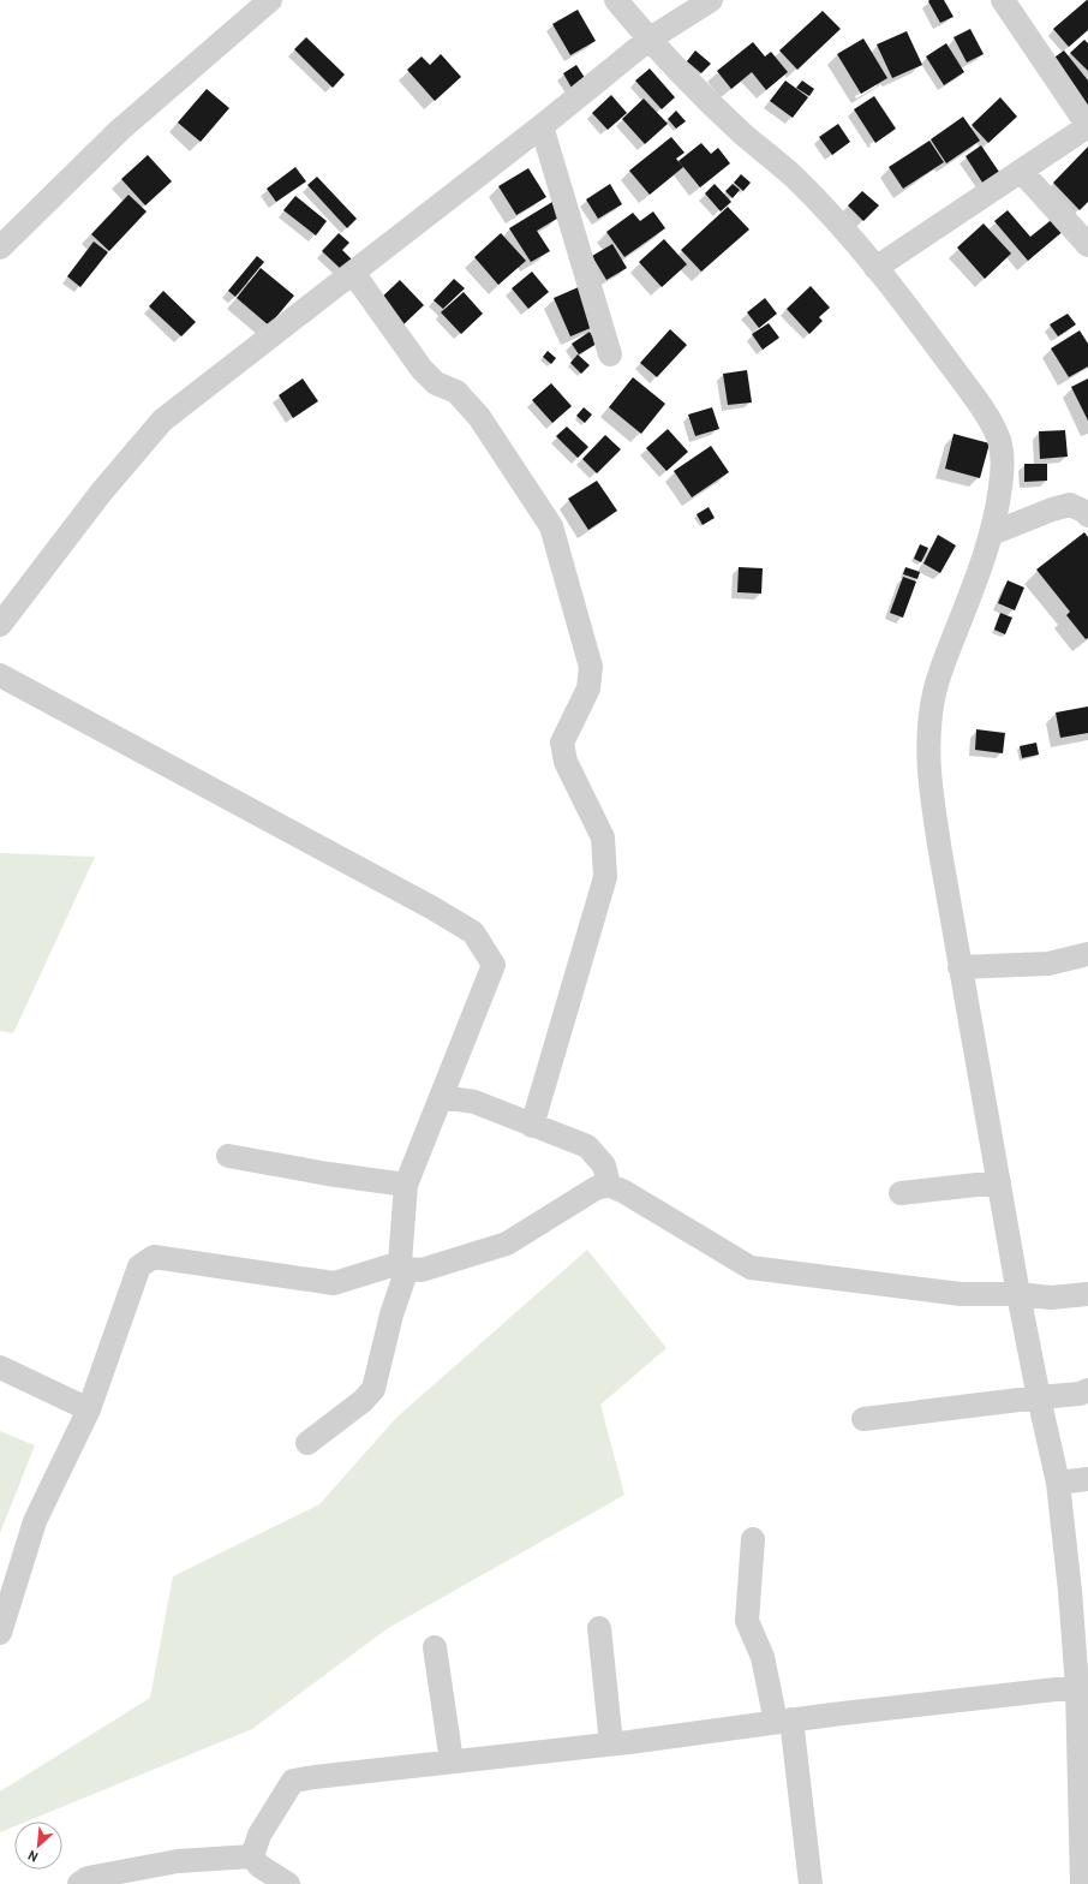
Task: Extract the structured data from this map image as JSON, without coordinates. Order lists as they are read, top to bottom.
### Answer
{
  "north": "bottom left"
}
